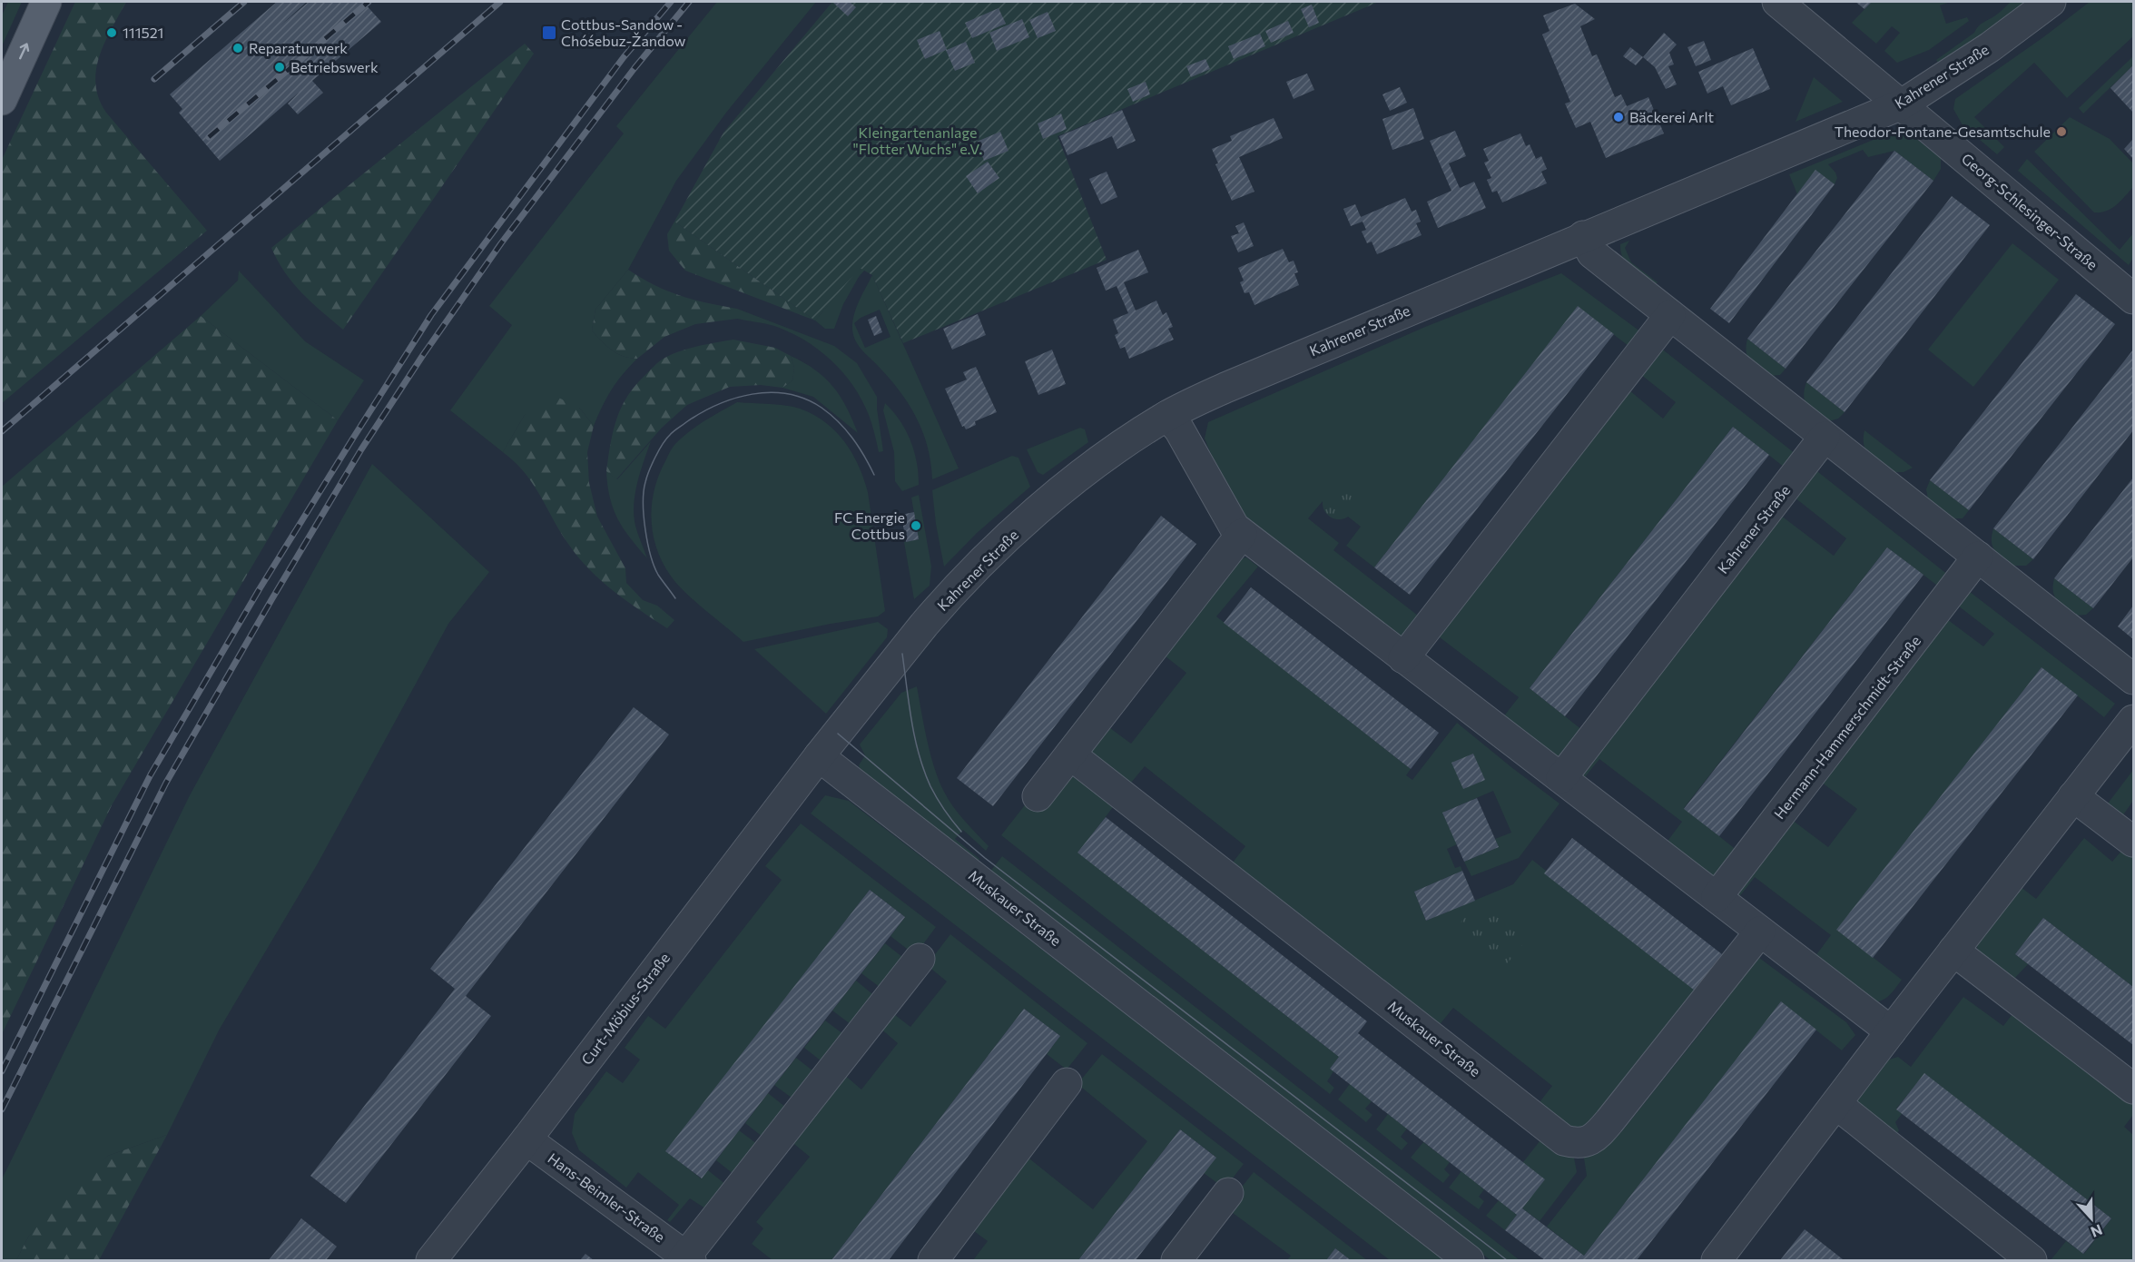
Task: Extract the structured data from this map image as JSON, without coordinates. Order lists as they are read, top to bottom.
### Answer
{
  "streets": {
    "street": [
      "Kahrener Straße",
      "Georg-Schlesinger-Straße",
      "Hermann-Hammerschmidt-Straße",
      "Muskauer Straße",
      "Curt-Möbius-Straße",
      "Hans-Beimler-Straße"
    ]
  },
  "crossings": [
    ["Kahrener Straße", "Georg-Schlesinger-Straße"],
    ["Kahrener Straße", "Muskauer Straße"],
    ["Kahrener Straße", "Curt-Möbius-Straße"],
    ["Muskauer Straße", "Curt-Möbius-Straße"],
    ["Curt-Möbius-Straße", "Hans-Beimler-Straße"]
  ],
  "parks": ["Kleingartenanlage \"Flotter Wuchs\" e.V."],
  "places": {
    "other": [
      "111521",
      "Reparaturwerk",
      "Betriebswerk",
      "Bäckerei Arlt",
      "Theodor-Fontane-Gesamtschule",
      "FC Energie Cottbus"
    ],
    "transit": ["Cottbus-Sandow - Chóśebuz-Žandow"]
  },
  "north": "bottom"
}
